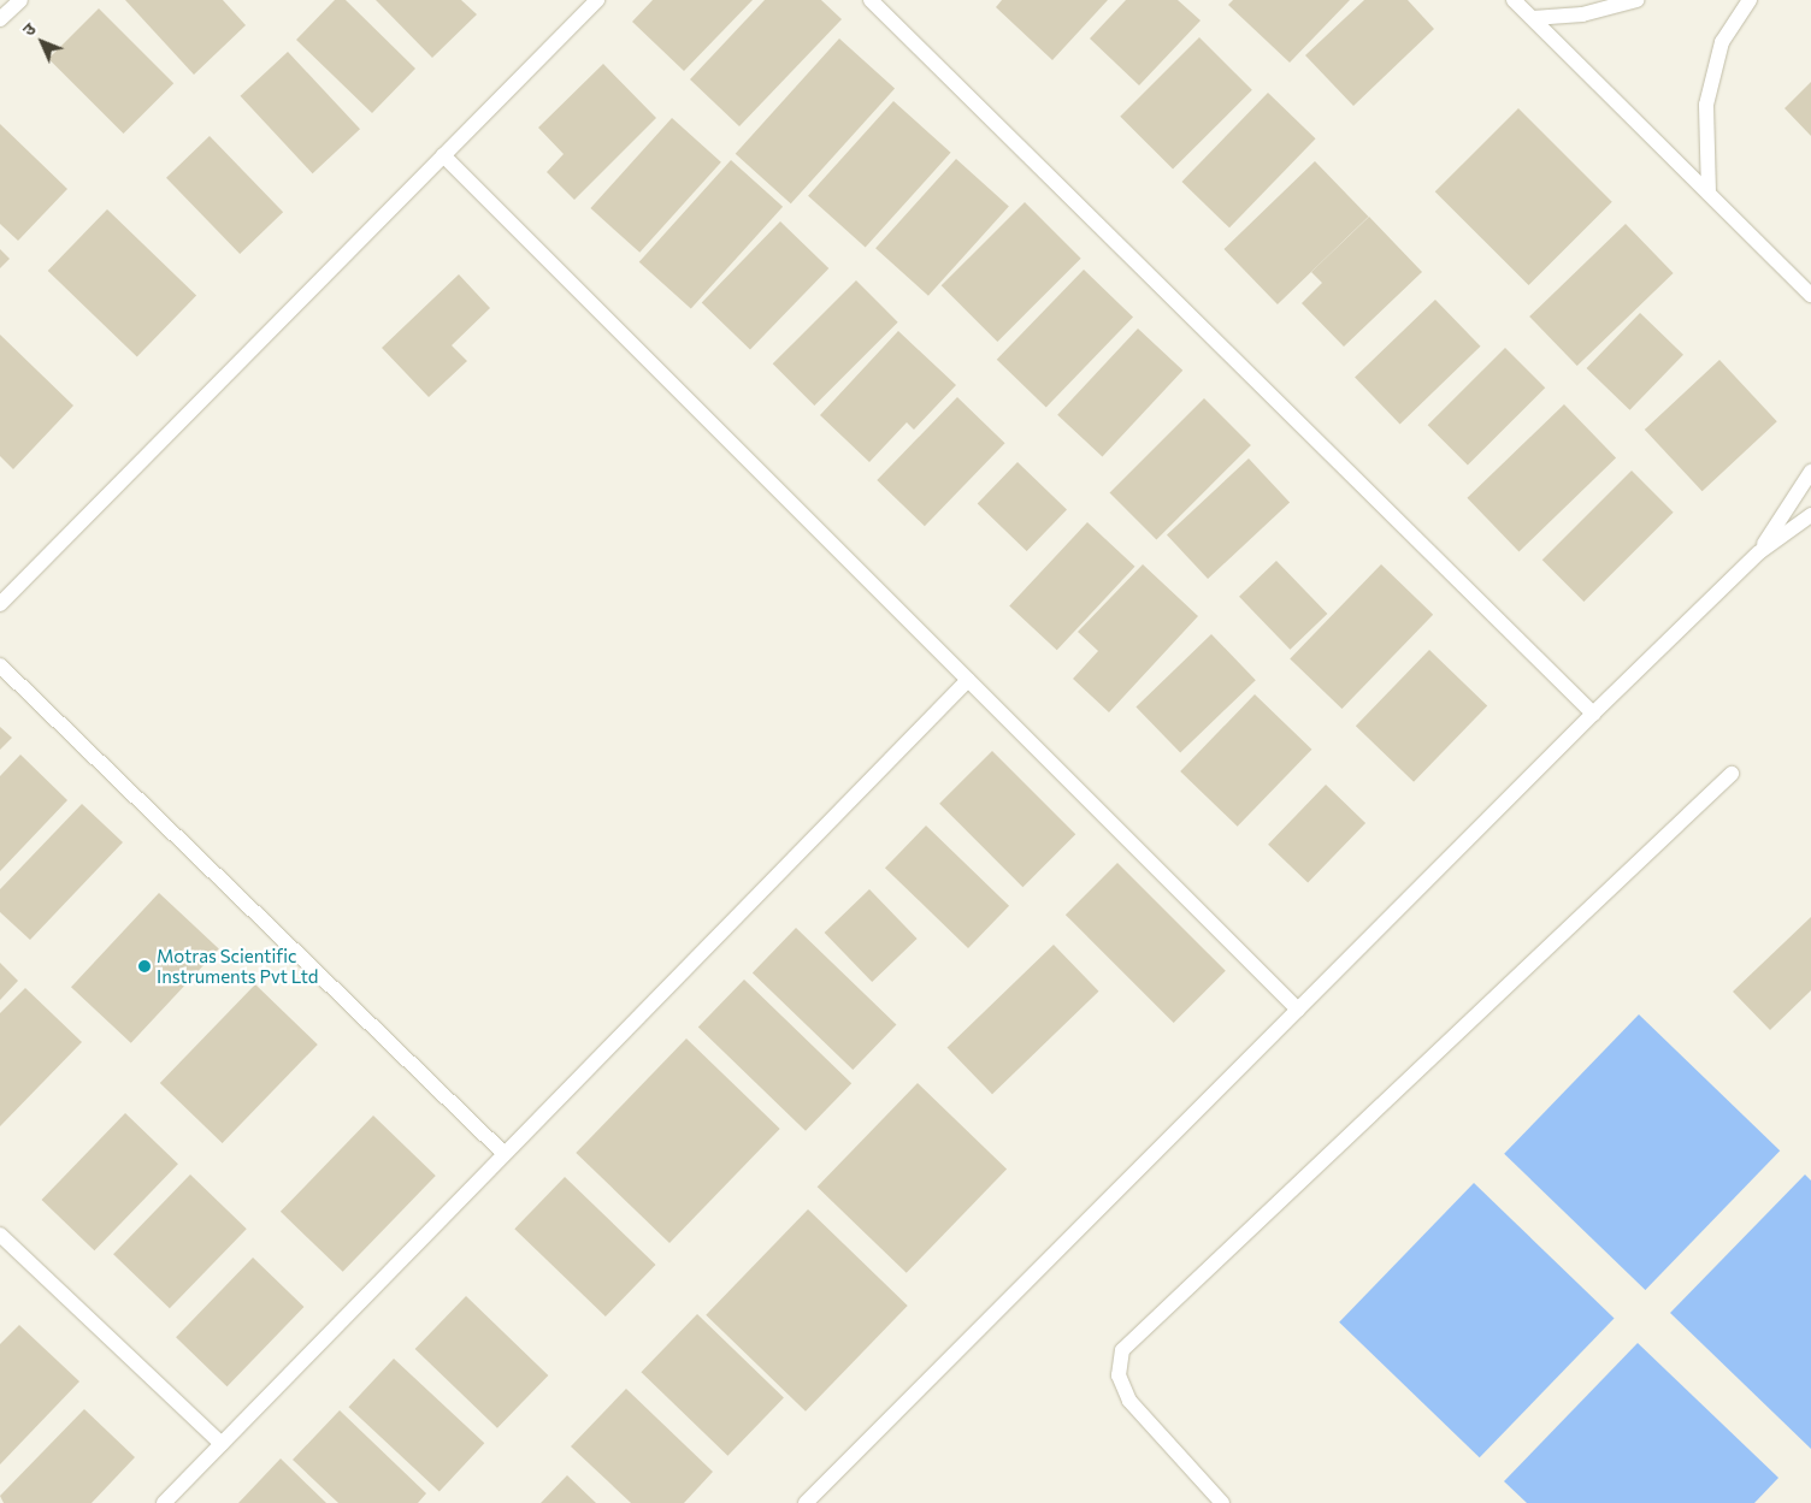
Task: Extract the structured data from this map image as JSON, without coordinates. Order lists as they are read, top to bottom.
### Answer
{
  "places": ["Motras Scientific Instruments Pvt Ltd"],
  "north": "top left"
}
